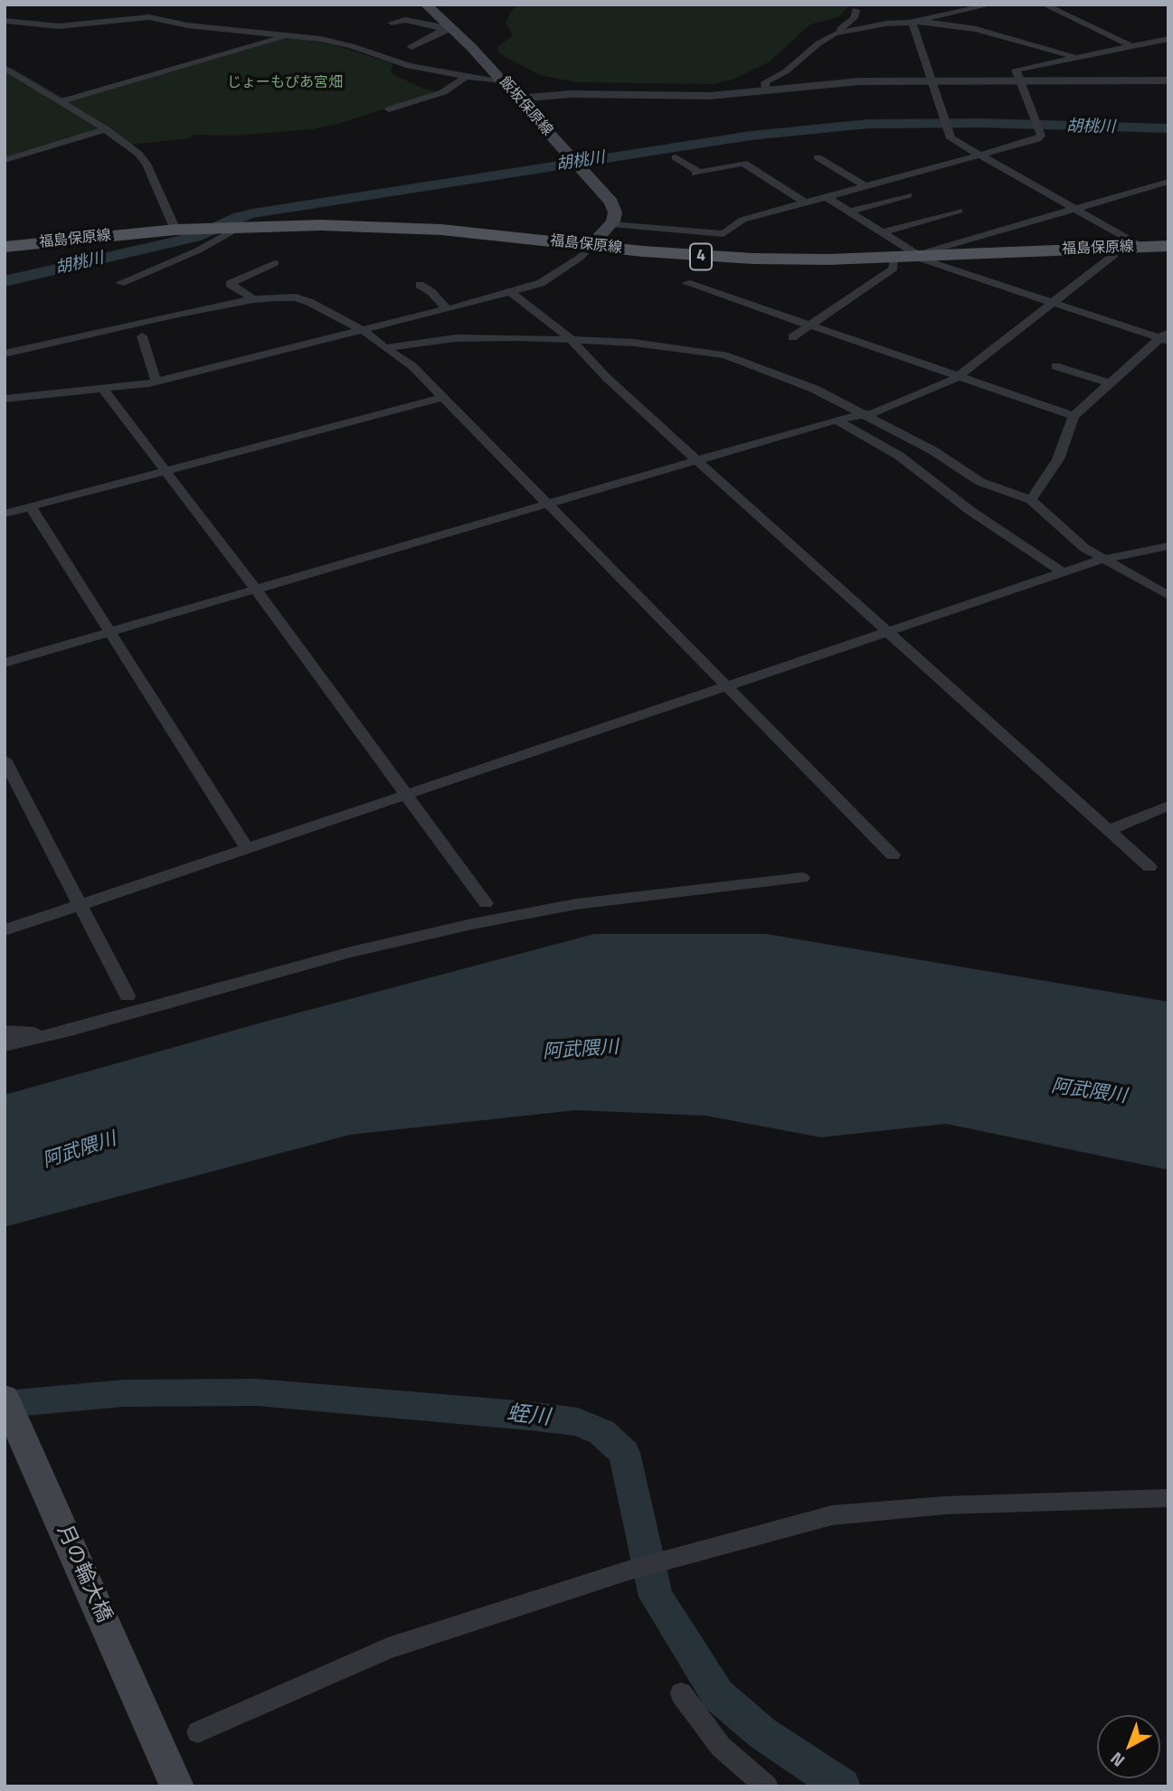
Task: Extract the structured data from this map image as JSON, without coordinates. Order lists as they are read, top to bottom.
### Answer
{
  "streets": {
    "main road": [
      "飯坂保原線",
      "福島保原線",
      "4",
      "月の輪大橋"
    ]
  },
  "water": ["胡桃川", "阿武隈川", "蛭川"],
  "parks": ["じょーもぴあ宮畑"],
  "north": "bottom left"
}
